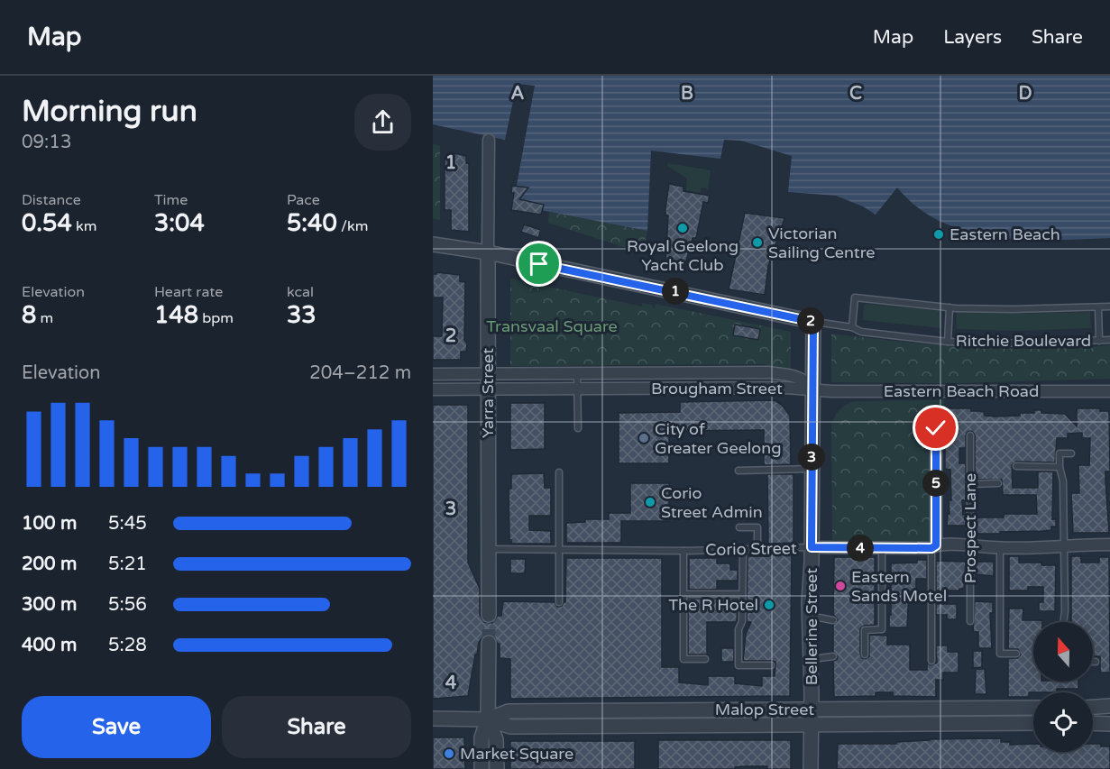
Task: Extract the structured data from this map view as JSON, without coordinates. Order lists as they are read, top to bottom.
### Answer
{
  "streets": {
    "street": [
      "Brougham Street",
      "Eastern Beach Road",
      "Yarra Street",
      "Corio Street",
      "Bellerine Street",
      "Malop Street"
    ],
    "lane": ["Ritchie Boulevard", "Prospect Lane"]
  },
  "crossings": [
    ["Ritchie Boulevard", "Bellerine Street"],
    ["Brougham Street", "Eastern Beach Road"],
    ["Brougham Street", "Yarra Street"],
    ["Brougham Street", "Bellerine Street"],
    ["Eastern Beach Road", "Bellerine Street"],
    ["Yarra Street", "Corio Street"],
    ["Prospect Lane", "Corio Street"],
    ["Corio Street", "Bellerine Street"],
    ["Bellerine Street", "Malop Street"]
  ],
  "parks": ["Transvaal Square"],
  "places": [
    "Royal Geelong Yacht Club",
    "Eastern Beach",
    "Victorian Sailing Centre",
    "City of Greater Geelong",
    "Corio Street Admin",
    "Eastern Sands Motel",
    "The R Hotel",
    "Market Square"
  ],
  "north": "top",
  "page": {
    "header": "Map",
    "nav": ["Map", "Layers", "Share"],
    "heading": ["Morning run", "09:13"],
    "stats": [
      ["Distance", "0.54 km"],
      ["Time", "3:04"],
      ["Pace", "5:40 /km"],
      ["Elevation", "8 m"],
      ["Heart rate", "148 bpm"],
      ["kcal", "33"]
    ],
    "pins": [
      "1",
      "2",
      "3",
      "5",
      "4"
    ],
    "chart": ["Elevation", "204–212 m"],
    "list": [
      {
        "name": "100 m",
        "note": "5:45"
      },
      {
        "name": "200 m",
        "note": "5:21"
      },
      {
        "name": "300 m",
        "note": "5:56"
      },
      {
        "name": "400 m",
        "note": "5:28"
      }
    ],
    "buttons": ["Save", "Share"]
  },
  "grid": {
    "columns": [
      "A",
      "B",
      "C",
      "D"
    ],
    "rows": [
      "1",
      "2",
      "3",
      "4"
    ]
  }
}
